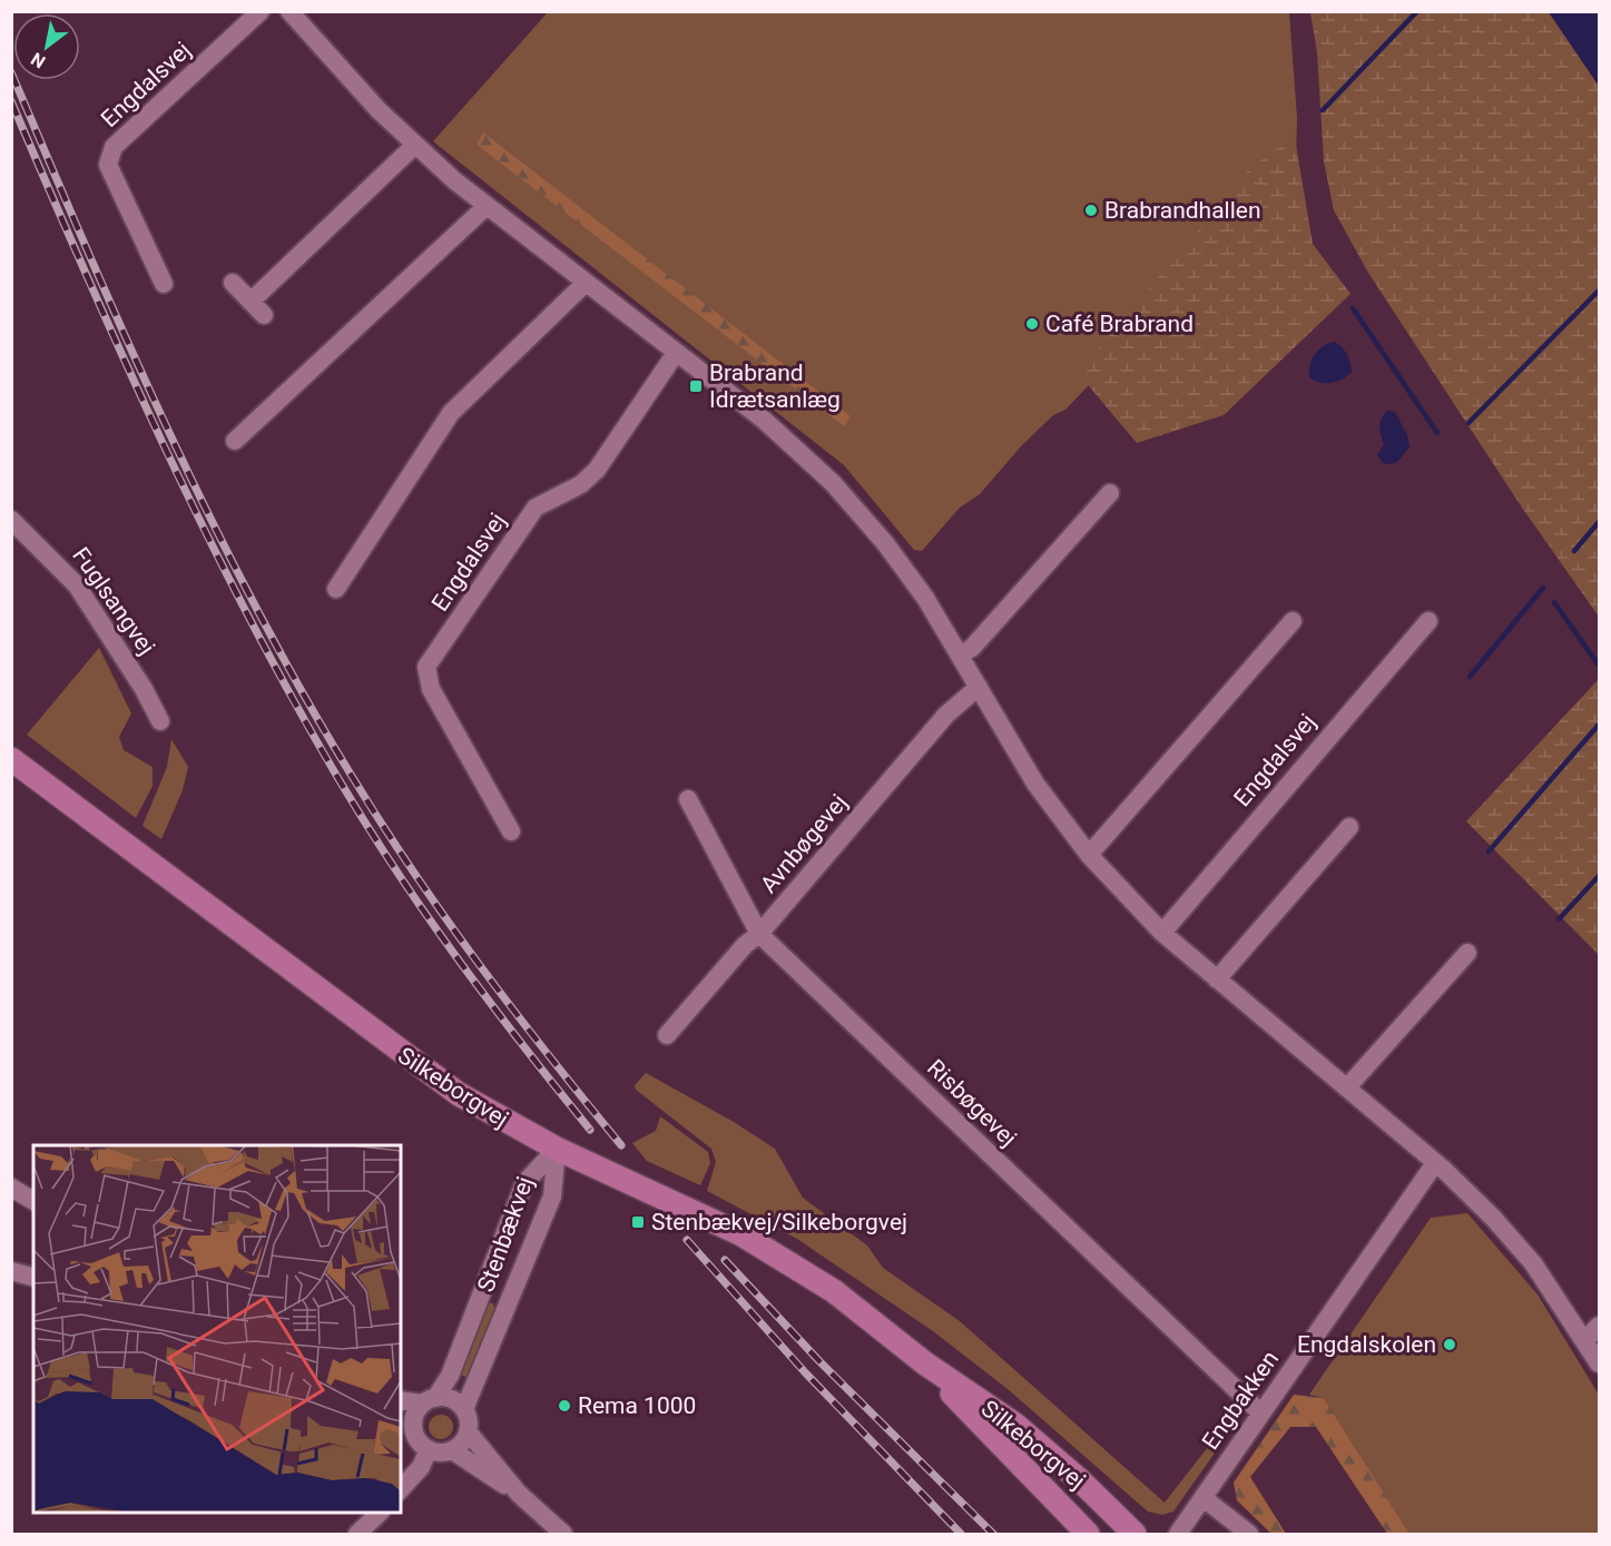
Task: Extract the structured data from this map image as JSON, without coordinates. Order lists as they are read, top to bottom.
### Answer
{
  "streets": {
    "main road": ["Silkeborgvej"],
    "street": [
      "Engdalsvej",
      "Fuglsangvej",
      "Avnbøgevej",
      "Risbøgevej",
      "Stenbækvej",
      "Engbakken"
    ]
  },
  "crossings": [
    ["Avnbøgevej", "Risbøgevej"],
    ["Silkeborgvej", "Stenbækvej"],
    ["Risbøgevej", "Engbakken"]
  ],
  "places": {
    "other": [
      "Brabrandhallen",
      "Café Brabrand",
      "Engdalskolen",
      "Rema 1000"
    ],
    "transit": ["Brabrand Idrætsanlæg", "Stenbækvej/Silkeborgvej"]
  },
  "north": "bottom left"
}
